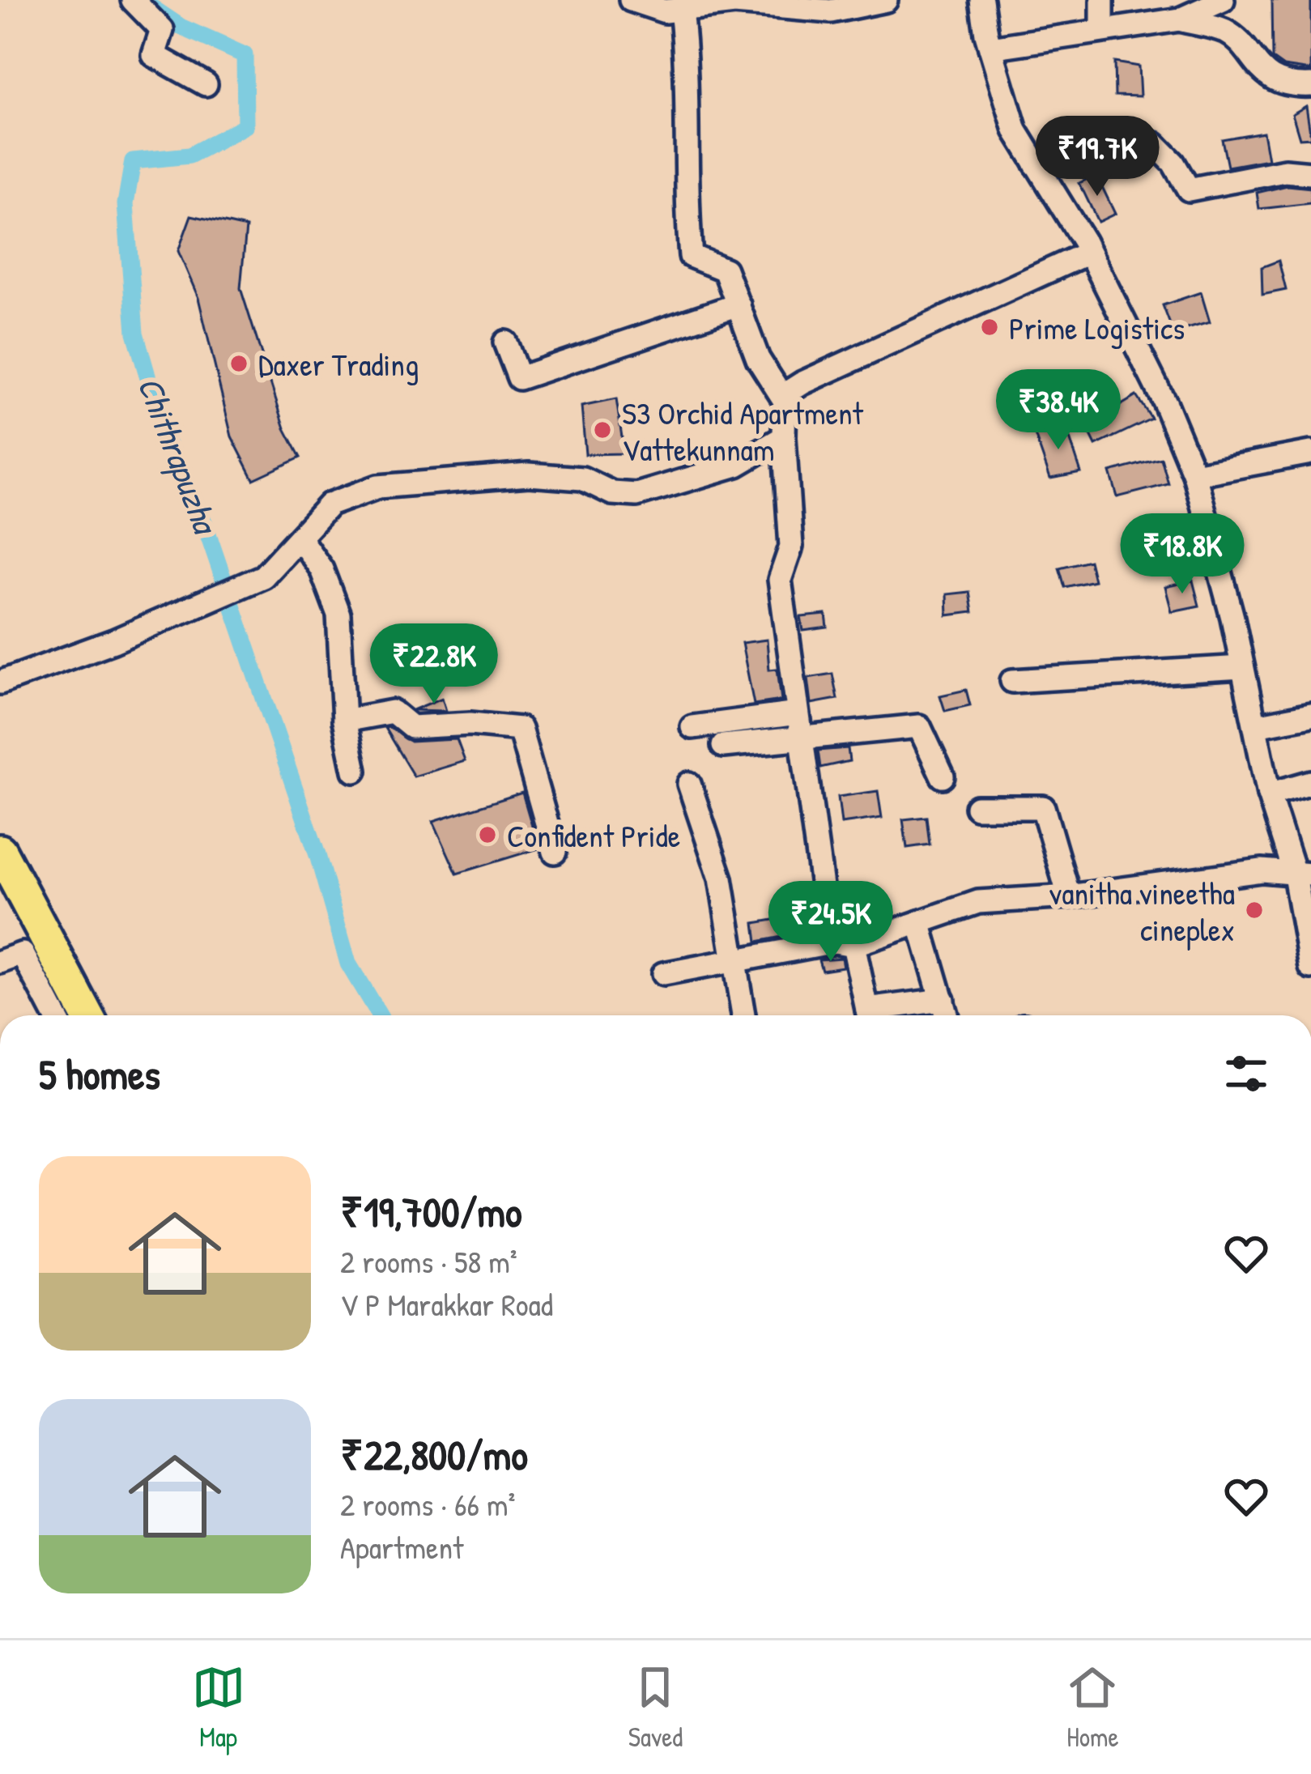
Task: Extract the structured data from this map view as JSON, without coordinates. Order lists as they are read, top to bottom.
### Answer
{
  "water": ["Chithrapuzha"],
  "places": [
    "Prime Logistics",
    "Daxer Trading",
    "S3 Orchid Apartment Vattekunnam",
    "Confident Pride",
    "vanitha vineetha cineplex"
  ],
  "page": {
    "price": [
      "₹19.7K",
      "₹38.4K",
      "₹18.8K",
      "₹22.8K",
      "₹24.5K"
    ],
    "heading": "5 homes",
    "list": [
      {
        "name": "₹19,700/mo",
        "note": "2 rooms · 58 m² · V P Marakkar Road"
      },
      {
        "name": "₹22,800/mo",
        "note": "2 rooms · 66 m² · Apartment"
      }
    ],
    "tabs": ["Map", "Saved", "Home"]
  }
}
